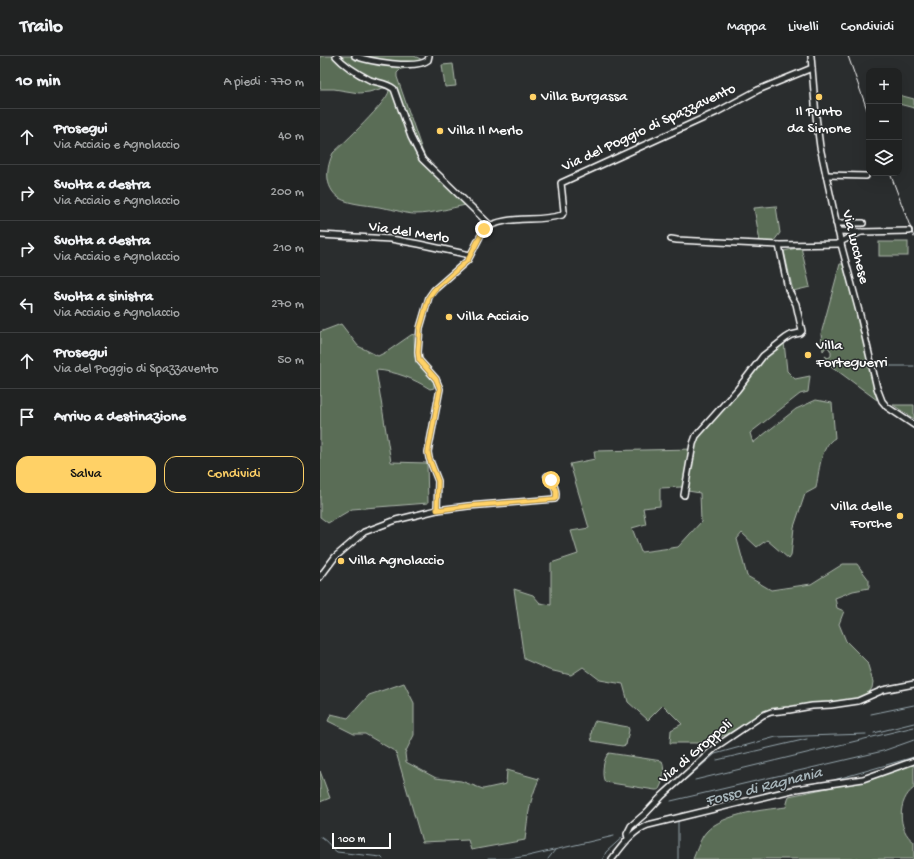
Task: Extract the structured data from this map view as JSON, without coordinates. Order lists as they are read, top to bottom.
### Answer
{
  "streets": {
    "street": [
      "Via del Poggio di Spazzavento",
      "Via del Merlo",
      "Via Lucchese",
      "Via di Groppoli"
    ]
  },
  "crossings": [
    ["Via del Poggio di Spazzavento", "Via Lucchese"]
  ],
  "water": ["Fosso di Ragnania"],
  "places": [
    "Villa Burgassa",
    "Il Punto da Simone",
    "Villa Il Merlo",
    "Villa Acciaio",
    "Villa Forteguerri",
    "Villa delle Forche",
    "Villa Agnolaccio"
  ],
  "scale_bar": "100 m",
  "page": {
    "header": "Trailo",
    "nav": ["Mappa", "Livelli", "Condividi"],
    "heading": ["10 min", "A piedi · 770 m"],
    "map_buttons": ["+", "−"],
    "list": [
      ["Prosegui", "Via Acciaio e Agnolaccio", "40 m"],
      ["Svolta a destra", "Via Acciaio e Agnolaccio", "200 m"],
      ["Svolta a destra", "Via Acciaio e Agnolaccio", "210 m"],
      ["Svolta a sinistra", "Via Acciaio e Agnolaccio", "270 m"],
      ["Prosegui", "Via del Poggio di Spazzavento", "50 m"],
      "Arrivo a destinazione"
    ],
    "buttons": ["Salva", "Condividi"],
    "scale": "100 m"
  }
}
